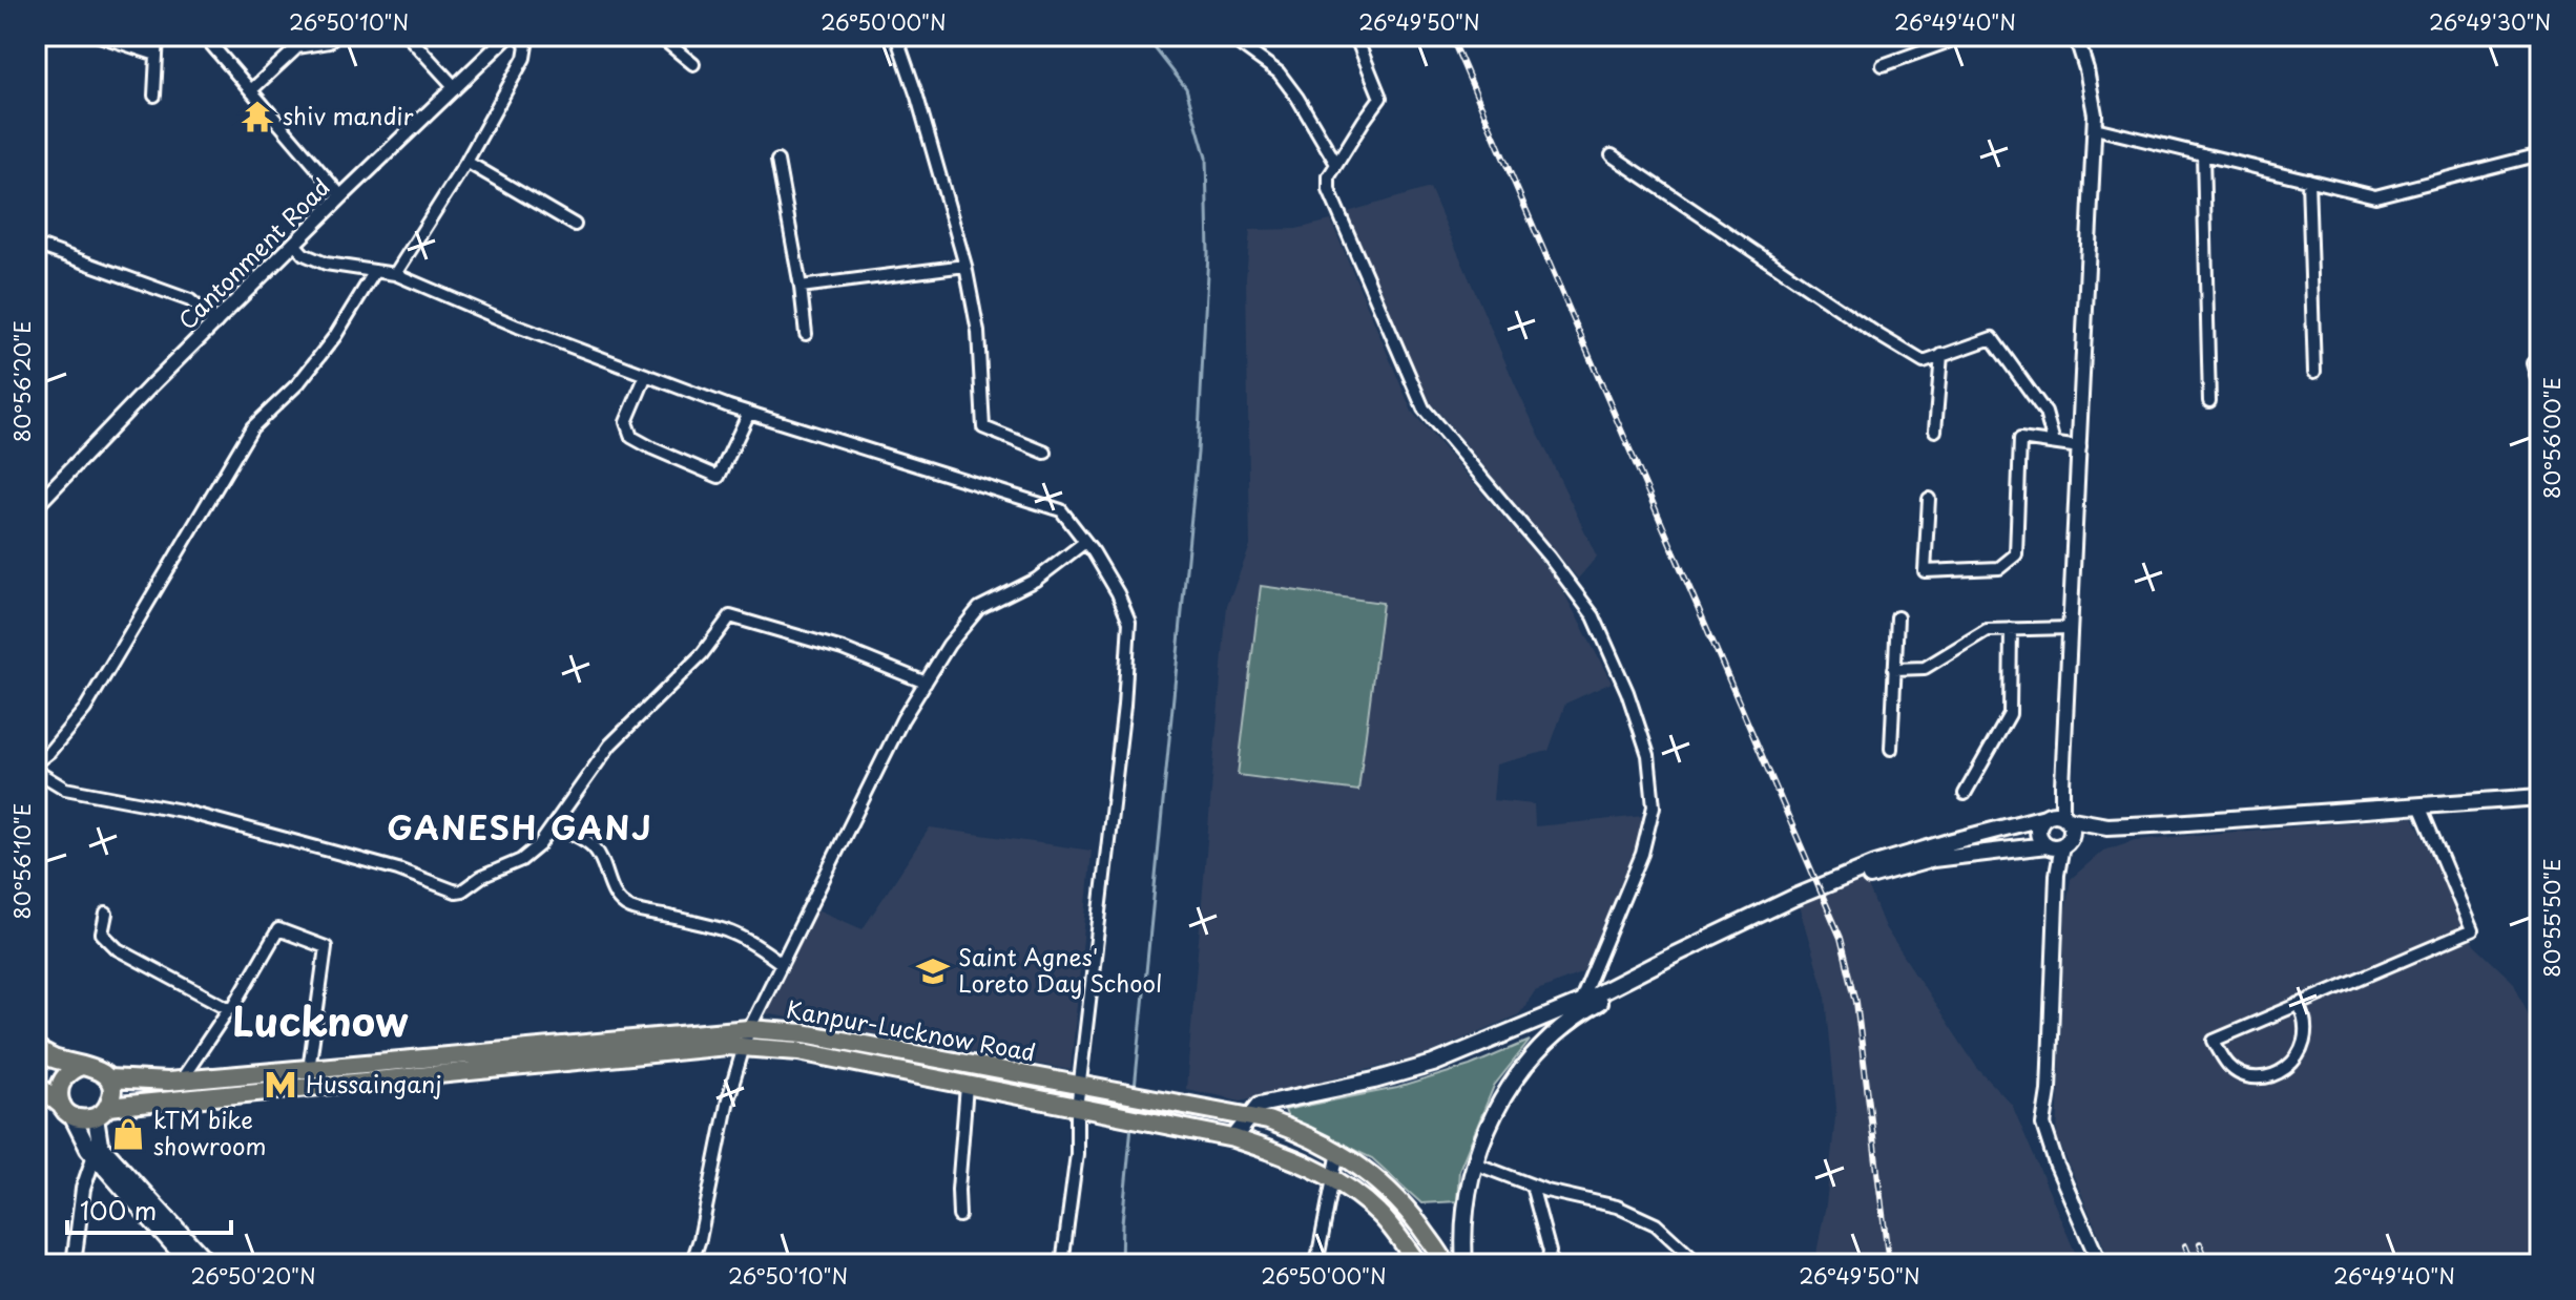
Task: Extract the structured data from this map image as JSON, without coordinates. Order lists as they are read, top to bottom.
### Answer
{
  "streets": {
    "main road": ["Kanpur-Lucknow Road"],
    "street": ["Cantonment Road"]
  },
  "districts": ["GANESH GANJ", "Lucknow"],
  "places": {
    "temple": ["shiv mandir"],
    "school or university": ["Saint Agnes' Loreto Day School"],
    "metro station": ["Hussainganj"],
    "shop": ["kTM bike showroom"]
  },
  "scale_bar": "100 m",
  "coordinates": [
    "26°50'10\"N",
    "26°50'00\"N",
    "26°49'50\"N",
    "26°49'40\"N",
    "26°49'30\"N",
    "80°56'20\"E",
    "80°56'00\"E",
    "80°56'10\"E",
    "80°55'50\"E",
    "26°50'20\"N"
  ]
}
